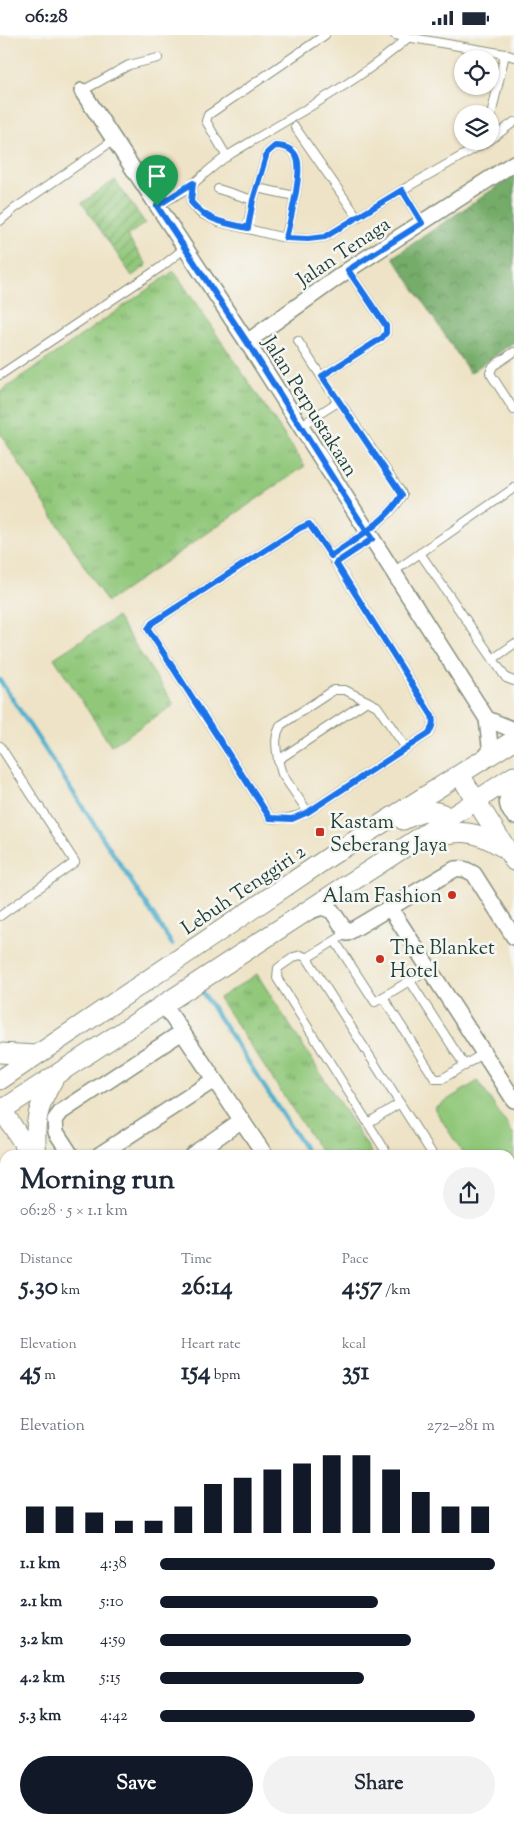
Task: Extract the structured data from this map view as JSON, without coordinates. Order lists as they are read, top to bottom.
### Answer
{
  "streets": {
    "street": ["Jalan Tenaga", "Jalan Perpustakaan", "Lebuh Tenggiri 2"]
  },
  "crossings": [
    ["Jalan Tenaga", "Jalan Perpustakaan"]
  ],
  "places": {
    "transit": ["Kastam Seberang Jaya"],
    "other": ["Alam Fashion", "The Blanket Hotel"]
  },
  "page": {
    "status": "06:28",
    "heading": ["Morning run", "06:28 · 5 × 1.1 km"],
    "stats": [
      ["Distance", "5.30 km"],
      ["Time", "26:14"],
      ["Pace", "4:57 /km"],
      ["Elevation", "45 m"],
      ["Heart rate", "154 bpm"],
      ["kcal", "351"]
    ],
    "chart": ["Elevation", "272–281 m"],
    "list": [
      {
        "name": "1.1 km",
        "note": "4:38"
      },
      {
        "name": "2.1 km",
        "note": "5:10"
      },
      {
        "name": "3.2 km",
        "note": "4:59"
      },
      {
        "name": "4.2 km",
        "note": "5:15"
      },
      {
        "name": "5.3 km",
        "note": "4:42"
      }
    ],
    "buttons": ["Save", "Share"]
  }
}
